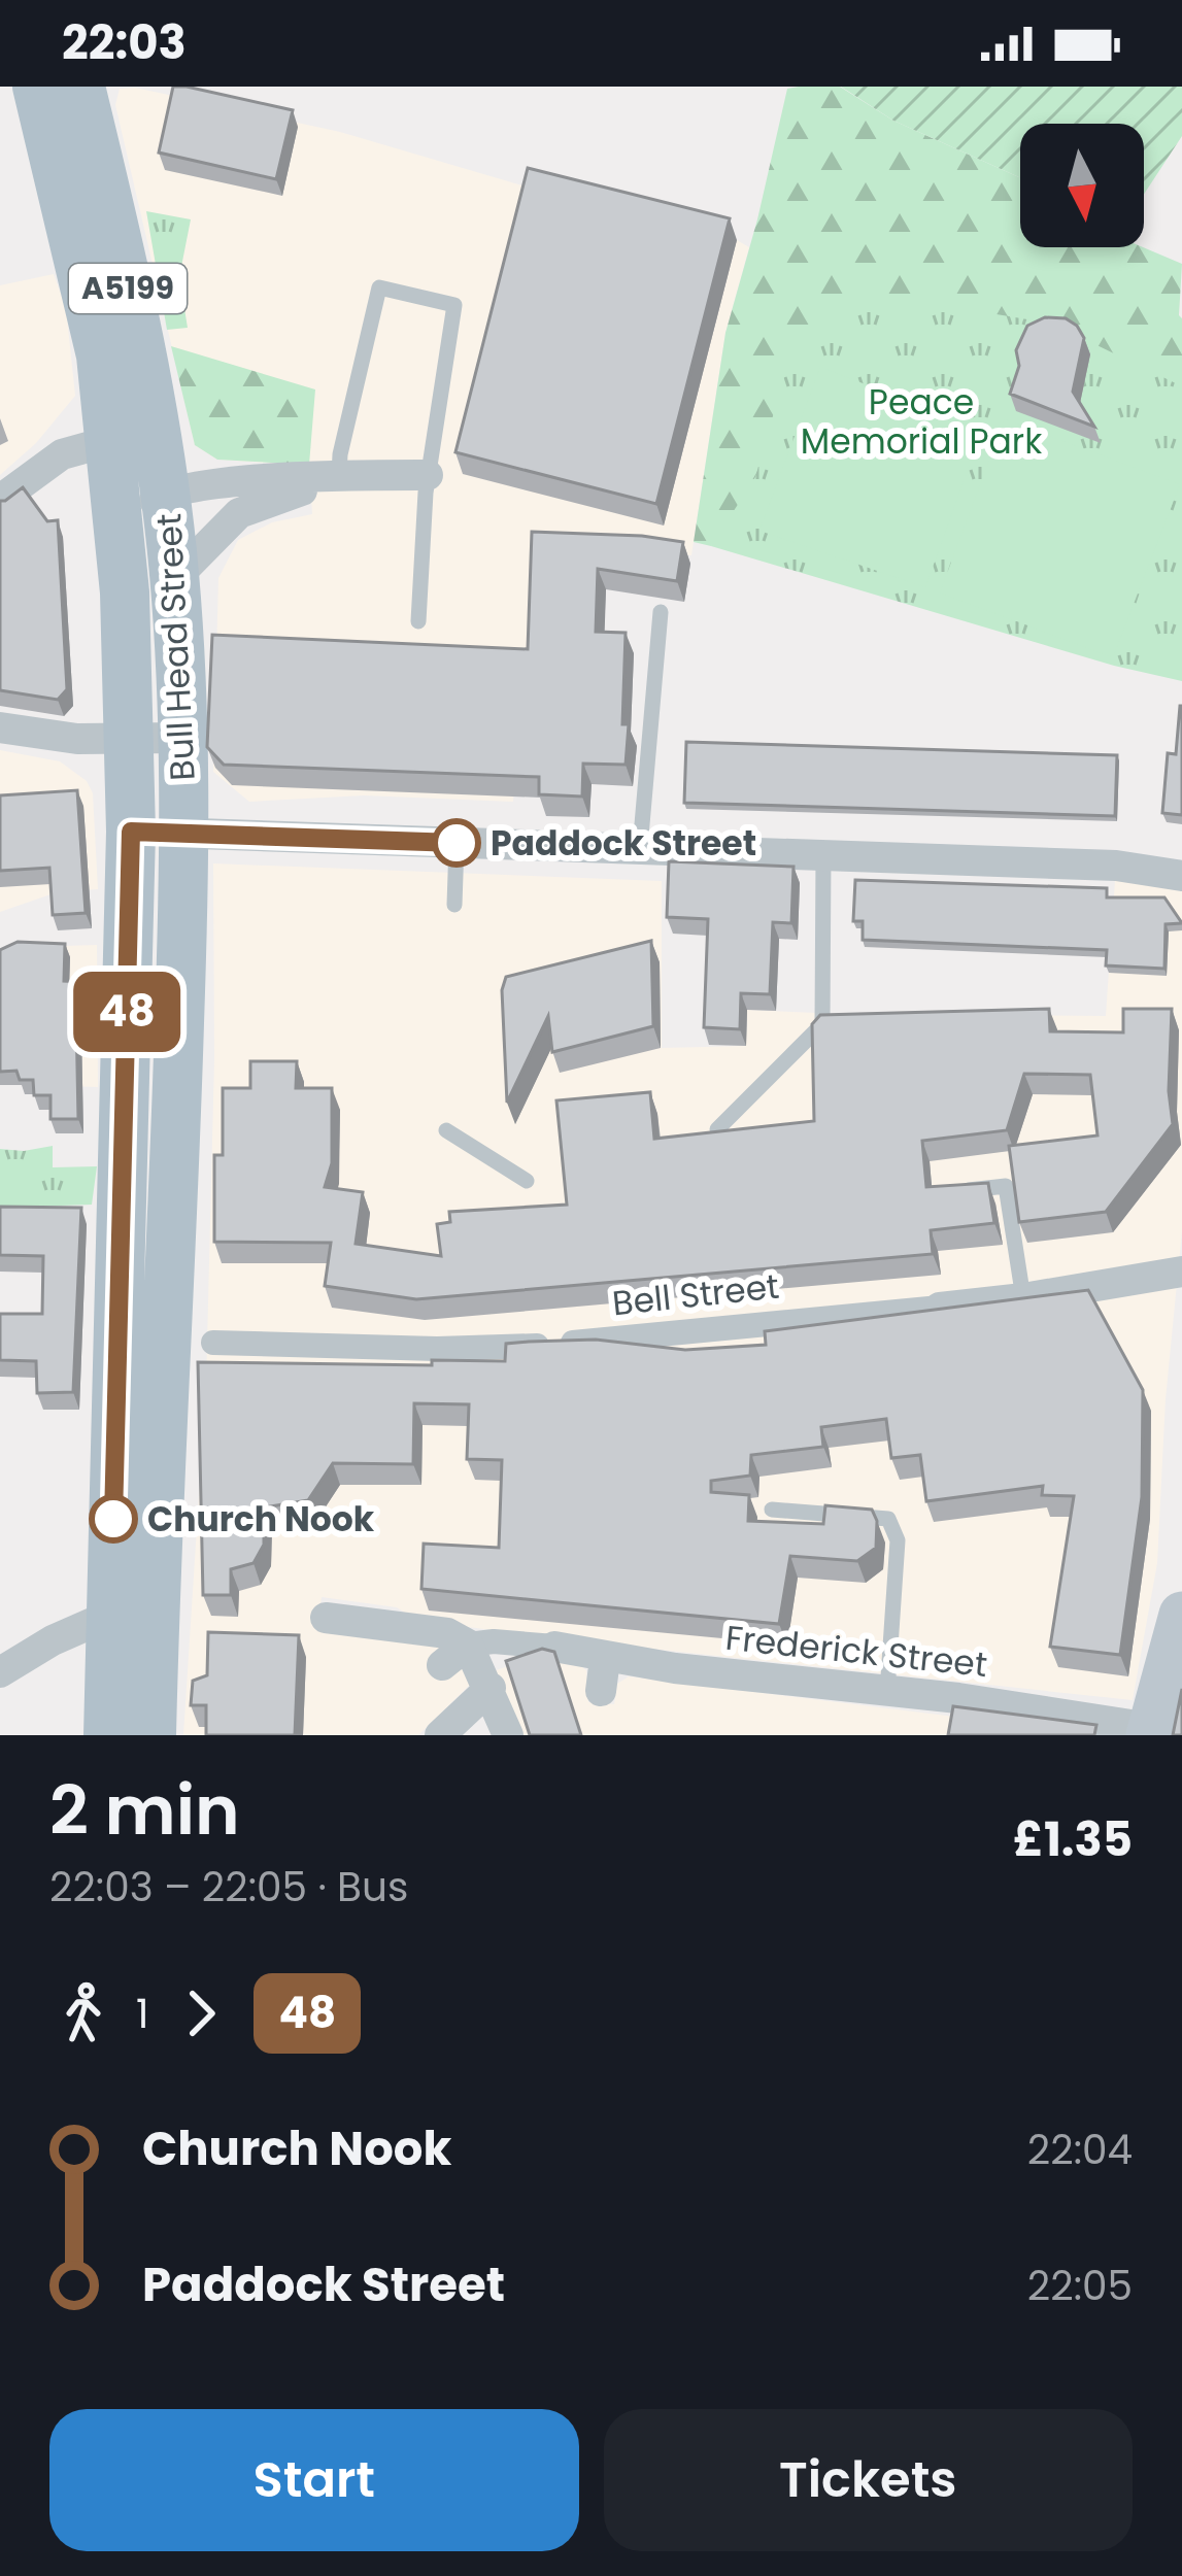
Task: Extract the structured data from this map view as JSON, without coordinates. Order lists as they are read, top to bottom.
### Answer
{
  "streets": {
    "main road": ["A5199", "Bull Head Street"],
    "street": ["Bell Street", "Frederick Street"]
  },
  "parks": ["Peace Memorial Park"],
  "places": ["Paddock Street", "Church Nook"],
  "lines": ["bus line 48"],
  "north": "bottom",
  "page": {
    "status": "22:03",
    "on_map": "48",
    "heading": ["2 min", "22:03 – 22:05 · Bus", "£1.35"],
    "legs": ["1", "48"],
    "list": [
      {
        "name": "Church Nook",
        "value": "22:04"
      },
      {
        "name": "Paddock Street",
        "value": "22:05"
      }
    ],
    "buttons": ["Start", "Tickets"]
  }
}
